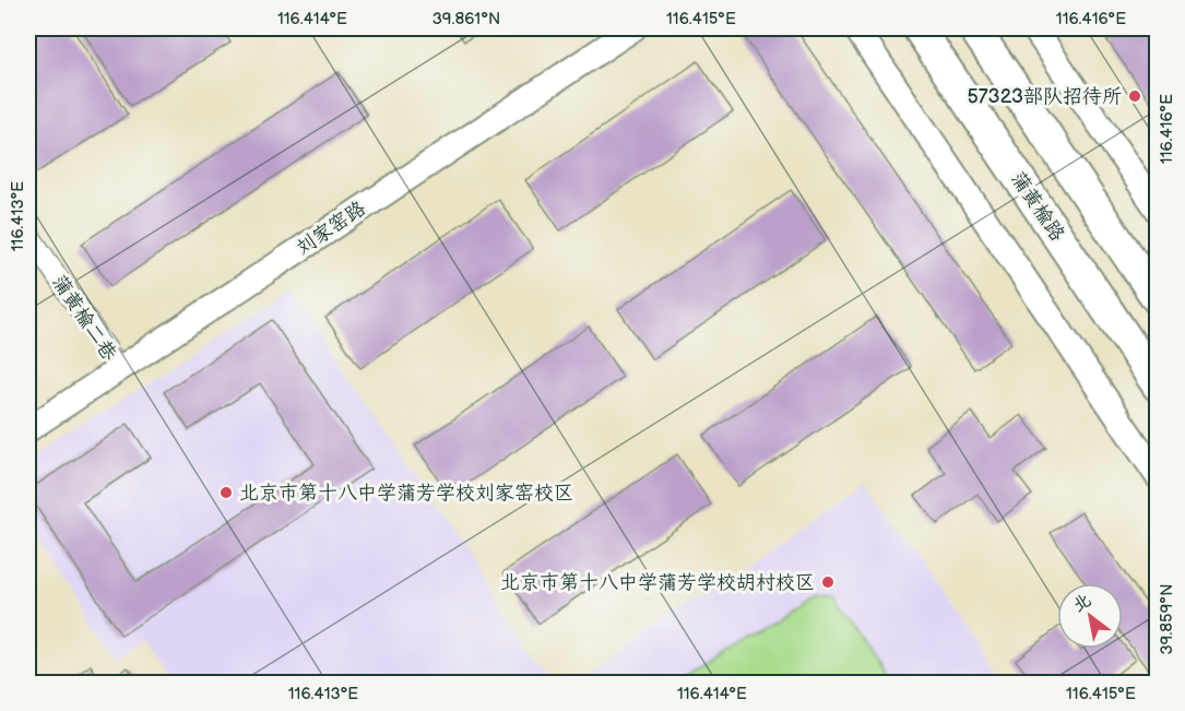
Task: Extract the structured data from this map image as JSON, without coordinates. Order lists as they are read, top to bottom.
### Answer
{
  "streets": {
    "main road": ["蒲黄榆路"],
    "street": ["刘家窑路", "蒲黄榆二巷"]
  },
  "crossings": [
    ["刘家窑路", "蒲黄榆二巷"]
  ],
  "places": ["57323部队招待所", "北京市第十八中学蒲芳学校刘家窑校区", "北京市第十八中学蒲芳学校胡村校区"],
  "north": "top left",
  "coordinates": [
    "116.414°E",
    "39.861°N",
    "116.415°E",
    "116.416°E",
    "116.413°E",
    "39.859°N"
  ]
}
